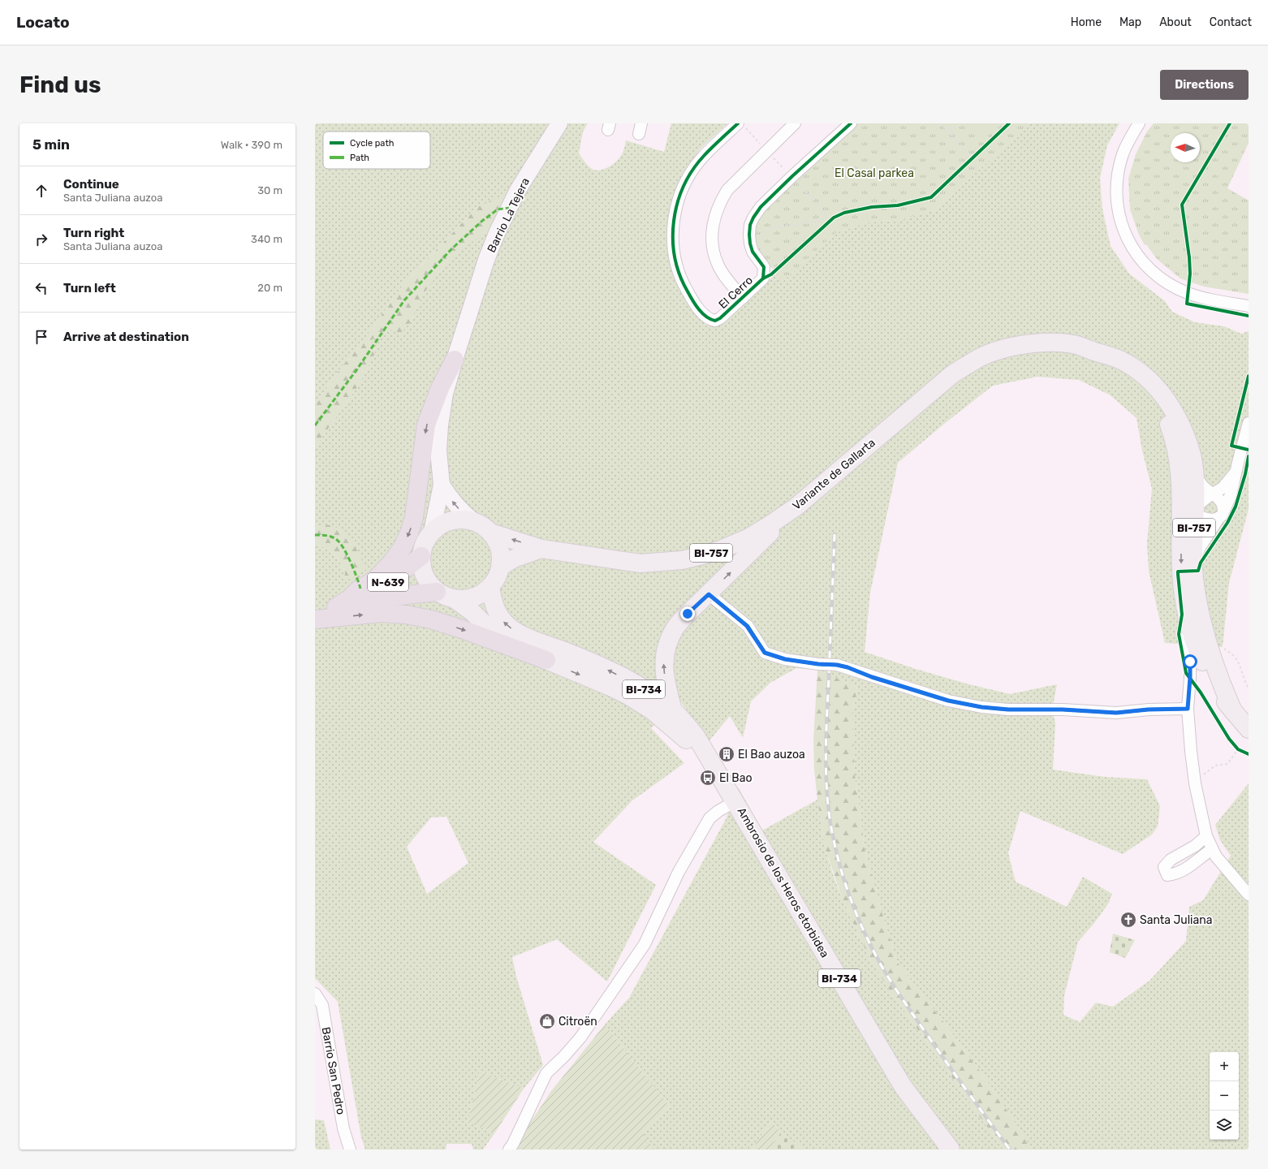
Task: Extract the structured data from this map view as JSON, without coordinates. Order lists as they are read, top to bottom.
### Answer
{
  "streets": {
    "highway": ["N-639"],
    "main road": [
      "Variante de Gallarta",
      "BI-757",
      "BI-734",
      "Ambrosio de los Heros etorbidea"
    ],
    "street": ["Barrio La Tejera", "El Cerro", "Barrio San Pedro"]
  },
  "crossings": [
    ["Variante de Gallarta", "BI-757"],
    ["Variante de Gallarta", "N-639"],
    ["Variante de Gallarta", "BI-734"],
    ["N-639", "BI-734"],
    ["BI-734", "Ambrosio de los Heros etorbidea"]
  ],
  "parks": ["El Casal parkea"],
  "places": {
    "building": ["El Bao auzoa"],
    "bus stop": ["El Bao"],
    "church": ["Santa Juliana"],
    "shop": ["Citroën"]
  },
  "legend": ["Cycle path", "Path"],
  "north": "left",
  "page": {
    "header": "Locato",
    "nav": [
      "Home",
      "Map",
      "About",
      "Contact"
    ],
    "buttons": "Directions",
    "title": "Find us",
    "heading": ["5 min", "Walk · 390 m"],
    "list": [
      ["Continue", "Santa Juliana auzoa", "30 m"],
      ["Turn right", "Santa Juliana auzoa", "340 m"],
      ["Turn left", "20 m"],
      "Arrive at destination"
    ],
    "map_buttons": ["+", "−"]
  }
}
